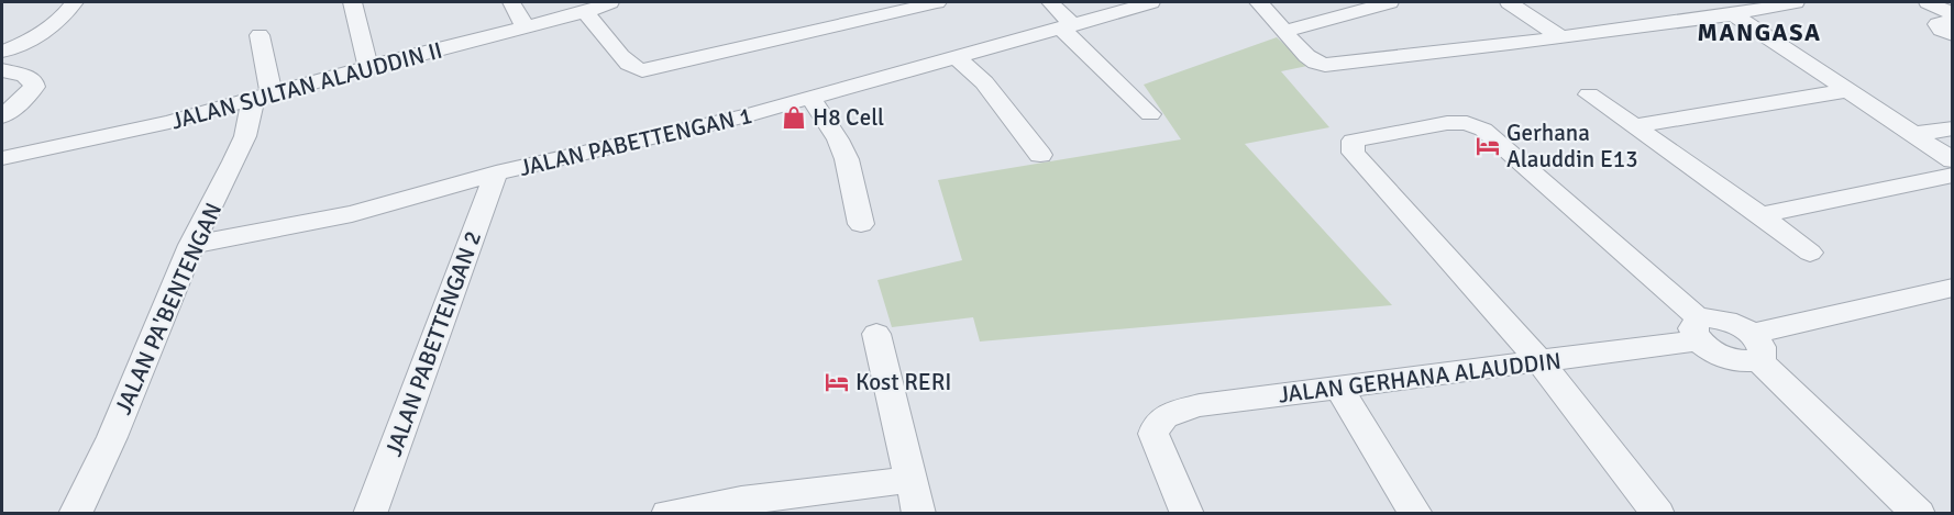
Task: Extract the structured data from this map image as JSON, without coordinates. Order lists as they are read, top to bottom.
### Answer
{
  "streets": {
    "street": [
      "JALAN SULTAN ALAUDDIN II",
      "JALAN PABETTENGAN 1",
      "JALAN PA'BENTENGAN",
      "JALAN PABETTENGAN 2",
      "JALAN GERHANA ALAUDDIN"
    ]
  },
  "crossings": [
    ["JALAN SULTAN ALAUDDIN II", "JALAN PA'BENTENGAN"],
    ["JALAN PABETTENGAN 1", "JALAN PA'BENTENGAN"],
    ["JALAN PABETTENGAN 1", "JALAN PABETTENGAN 2"]
  ],
  "districts": ["MANGASA"],
  "places": {
    "shop": ["H8 Cell"],
    "hotel": ["Gerhana Alauddin E13", "Kost RERI"]
  }
}
